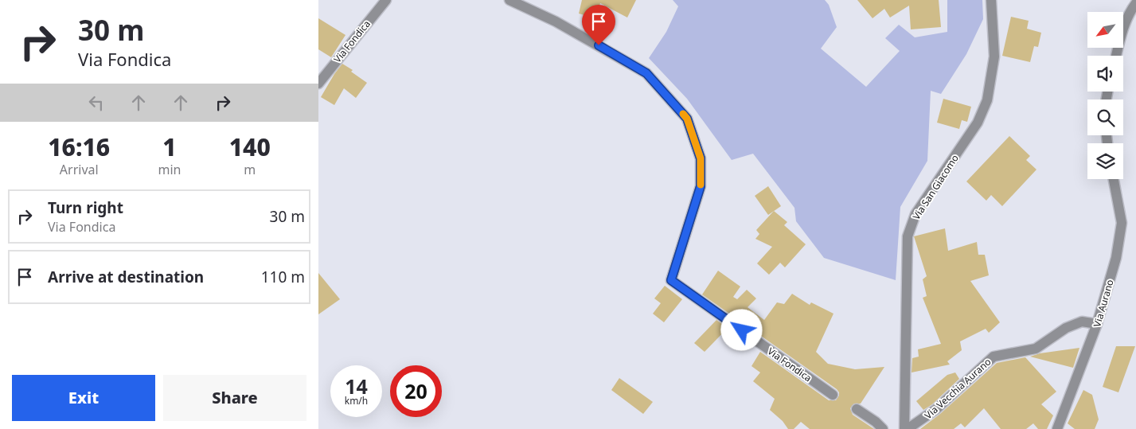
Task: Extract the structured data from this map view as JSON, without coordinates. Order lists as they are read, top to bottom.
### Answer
{
  "streets": {
    "street": [
      "Via Fondica",
      "Via San Giacomo",
      "Via Aurano",
      "Via Vecchia Aurano"
    ]
  },
  "crossings": [
    ["Via Aurano", "Via Vecchia Aurano"]
  ],
  "north": "bottom left",
  "page": {
    "turn": ["30 m", "Via Fondica"],
    "eta": [
      "16:16",
      "Arrival",
      "1",
      "min",
      "140",
      "m"
    ],
    "list": [
      {
        "name": "Turn right",
        "note": "Via Fondica",
        "value": "30 m"
      },
      {
        "name": "Arrive at destination",
        "value": "110 m"
      }
    ],
    "speed": "14 km/h",
    "limit": "20",
    "buttons": ["Exit", "Share"]
  }
}
